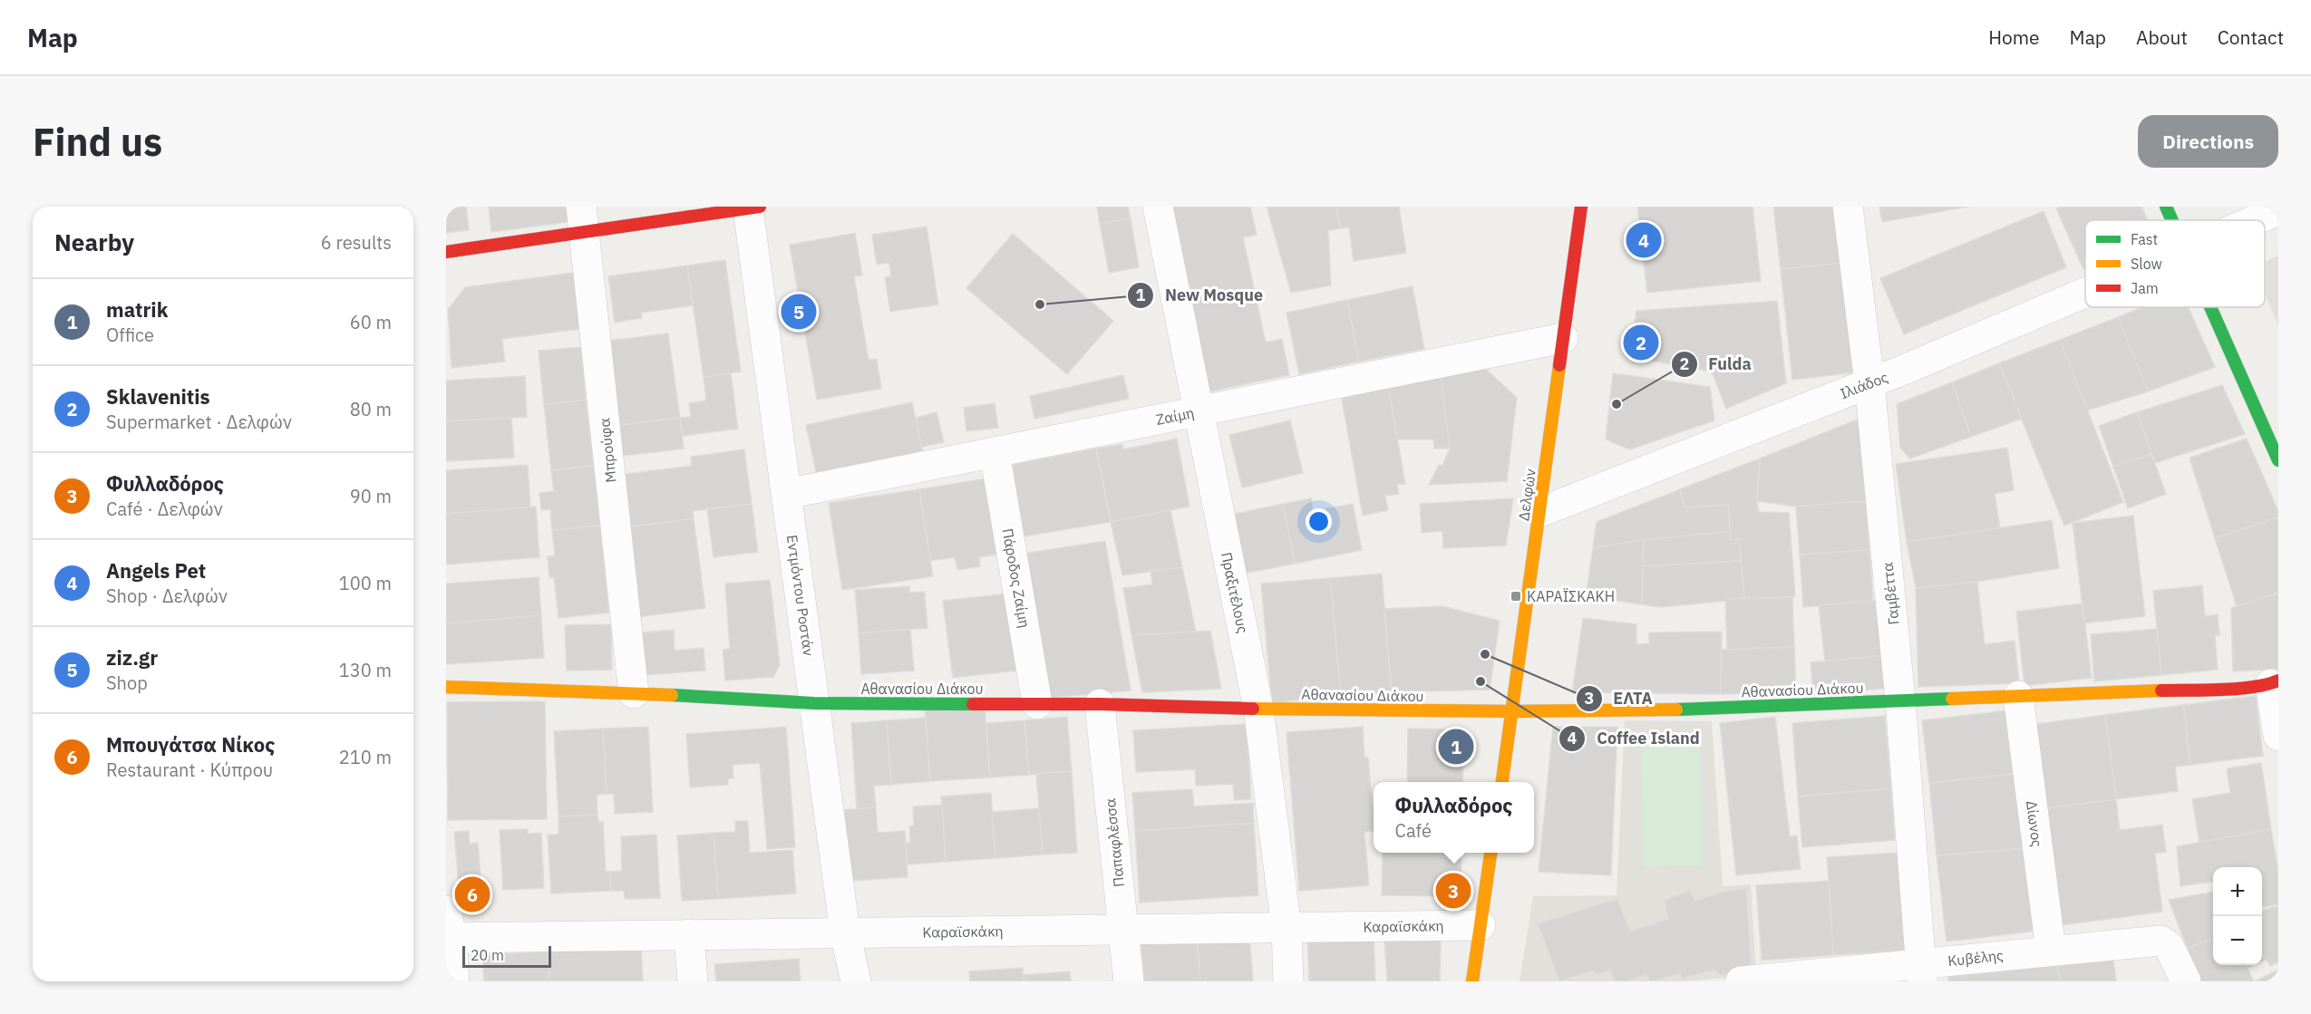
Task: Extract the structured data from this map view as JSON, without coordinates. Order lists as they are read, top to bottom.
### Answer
{
  "streets": {
    "street": [
      "Ιλιάδος",
      "Ζαίμη",
      "Μπρούφα",
      "Δελφών",
      "Πάροδος Ζαίμη",
      "Πραξιτέλους",
      "Γαμβέττα",
      "Εντμόντου Ροστάν",
      "Αθανασίου Διάκου",
      "Δίωνος",
      "Παπαφλέσσα",
      "Καραϊσκάκη",
      "Κυβέλης"
    ]
  },
  "crossings": [
    ["Ιλιάδος", "Δελφών"],
    ["Ιλιάδος", "Γαμβέττα"],
    ["Ζαίμη", "Δελφών"],
    ["Ζαίμη", "Πάροδος Ζαίμη"],
    ["Ζαίμη", "Πραξιτέλους"],
    ["Ζαίμη", "Εντμόντου Ροστάν"],
    ["Μπρούφα", "Αθανασίου Διάκου"],
    ["Δελφών", "Αθανασίου Διάκου"],
    ["Πάροδος Ζαίμη", "Αθανασίου Διάκου"],
    ["Πραξιτέλους", "Αθανασίου Διάκου"],
    ["Πραξιτέλους", "Καραϊσκάκη"],
    ["Γαμβέττα", "Αθανασίου Διάκου"],
    ["Γαμβέττα", "Κυβέλης"],
    ["Εντμόντου Ροστάν", "Αθανασίου Διάκου"],
    ["Εντμόντου Ροστάν", "Καραϊσκάκη"],
    ["Αθανασίου Διάκου", "Δίωνος"],
    ["Αθανασίου Διάκου", "Παπαφλέσσα"],
    ["Δίωνος", "Κυβέλης"],
    ["Παπαφλέσσα", "Καραϊσκάκη"]
  ],
  "places": {
    "other": [
      "New Mosque",
      "Fulda",
      "ΕΛΤΑ",
      "Coffee Island"
    ],
    "transit": ["ΚΑΡΑΪΣΚΑΚΗ"]
  },
  "legend": ["Fast", "Slow", "Jam"],
  "scale_bar": "20 m",
  "page": {
    "header": "Map",
    "nav": [
      "Home",
      "Map",
      "About",
      "Contact"
    ],
    "buttons": "Directions",
    "title": "Find us",
    "heading": ["Nearby", "6 results"],
    "pins": [
      "4",
      "5",
      "2",
      "1",
      "3",
      "6"
    ],
    "list": [
      {
        "mark": "1",
        "name": "matrik",
        "note": "Office",
        "value": "60 m"
      },
      {
        "mark": "2",
        "name": "Sklavenitis",
        "note": "Supermarket · Δελφών",
        "value": "80 m"
      },
      {
        "mark": "3",
        "name": "Φυλλαδόρος",
        "note": "Café · Δελφών",
        "value": "90 m"
      },
      {
        "mark": "4",
        "name": "Angels Pet",
        "note": "Shop · Δελφών",
        "value": "100 m"
      },
      {
        "mark": "5",
        "name": "ziz.gr",
        "note": "Shop",
        "value": "130 m"
      },
      {
        "mark": "6",
        "name": "Μπουγάτσα Νίκος",
        "note": "Restaurant · Κύπρου",
        "value": "210 m"
      }
    ],
    "popup": ["Φυλλαδόρος", "Café"],
    "map_buttons": ["+", "−"],
    "scale": "20 m"
  }
}
